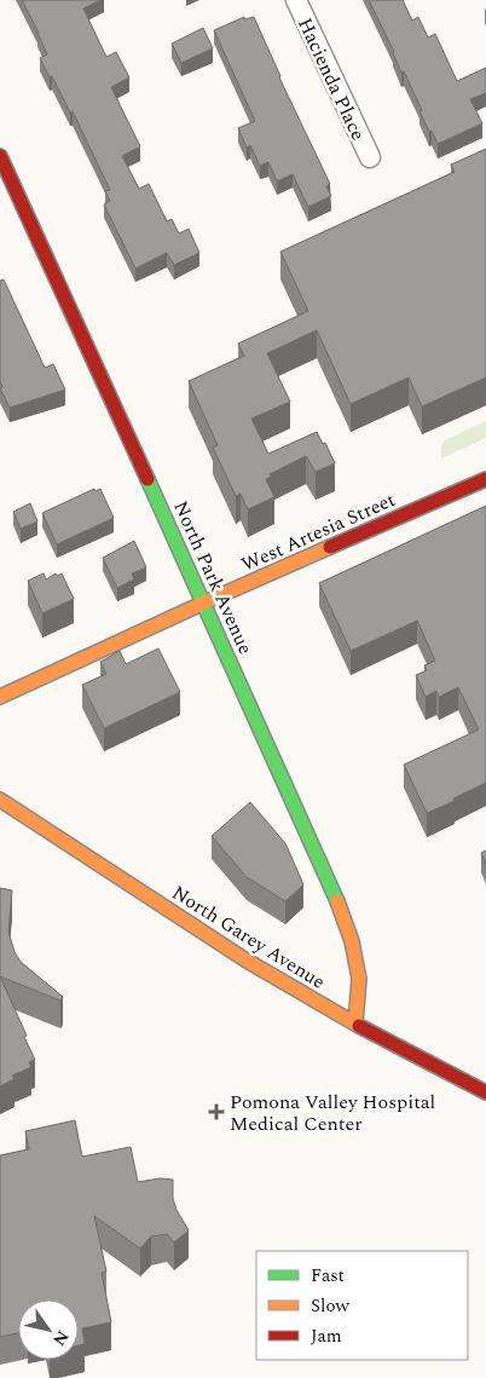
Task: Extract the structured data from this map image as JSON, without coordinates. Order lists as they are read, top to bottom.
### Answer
{
  "streets": {
    "street": [
      "Hacienda Place",
      "West Artesia Street",
      "North Park Avenue",
      "North Garey Avenue"
    ]
  },
  "crossings": [
    ["West Artesia Street", "North Park Avenue"],
    ["North Park Avenue", "North Garey Avenue"]
  ],
  "places": {
    "health": ["Pomona Valley Hospital Medical Center"]
  },
  "legend": ["Fast", "Slow", "Jam"],
  "north": "bottom right"
}
